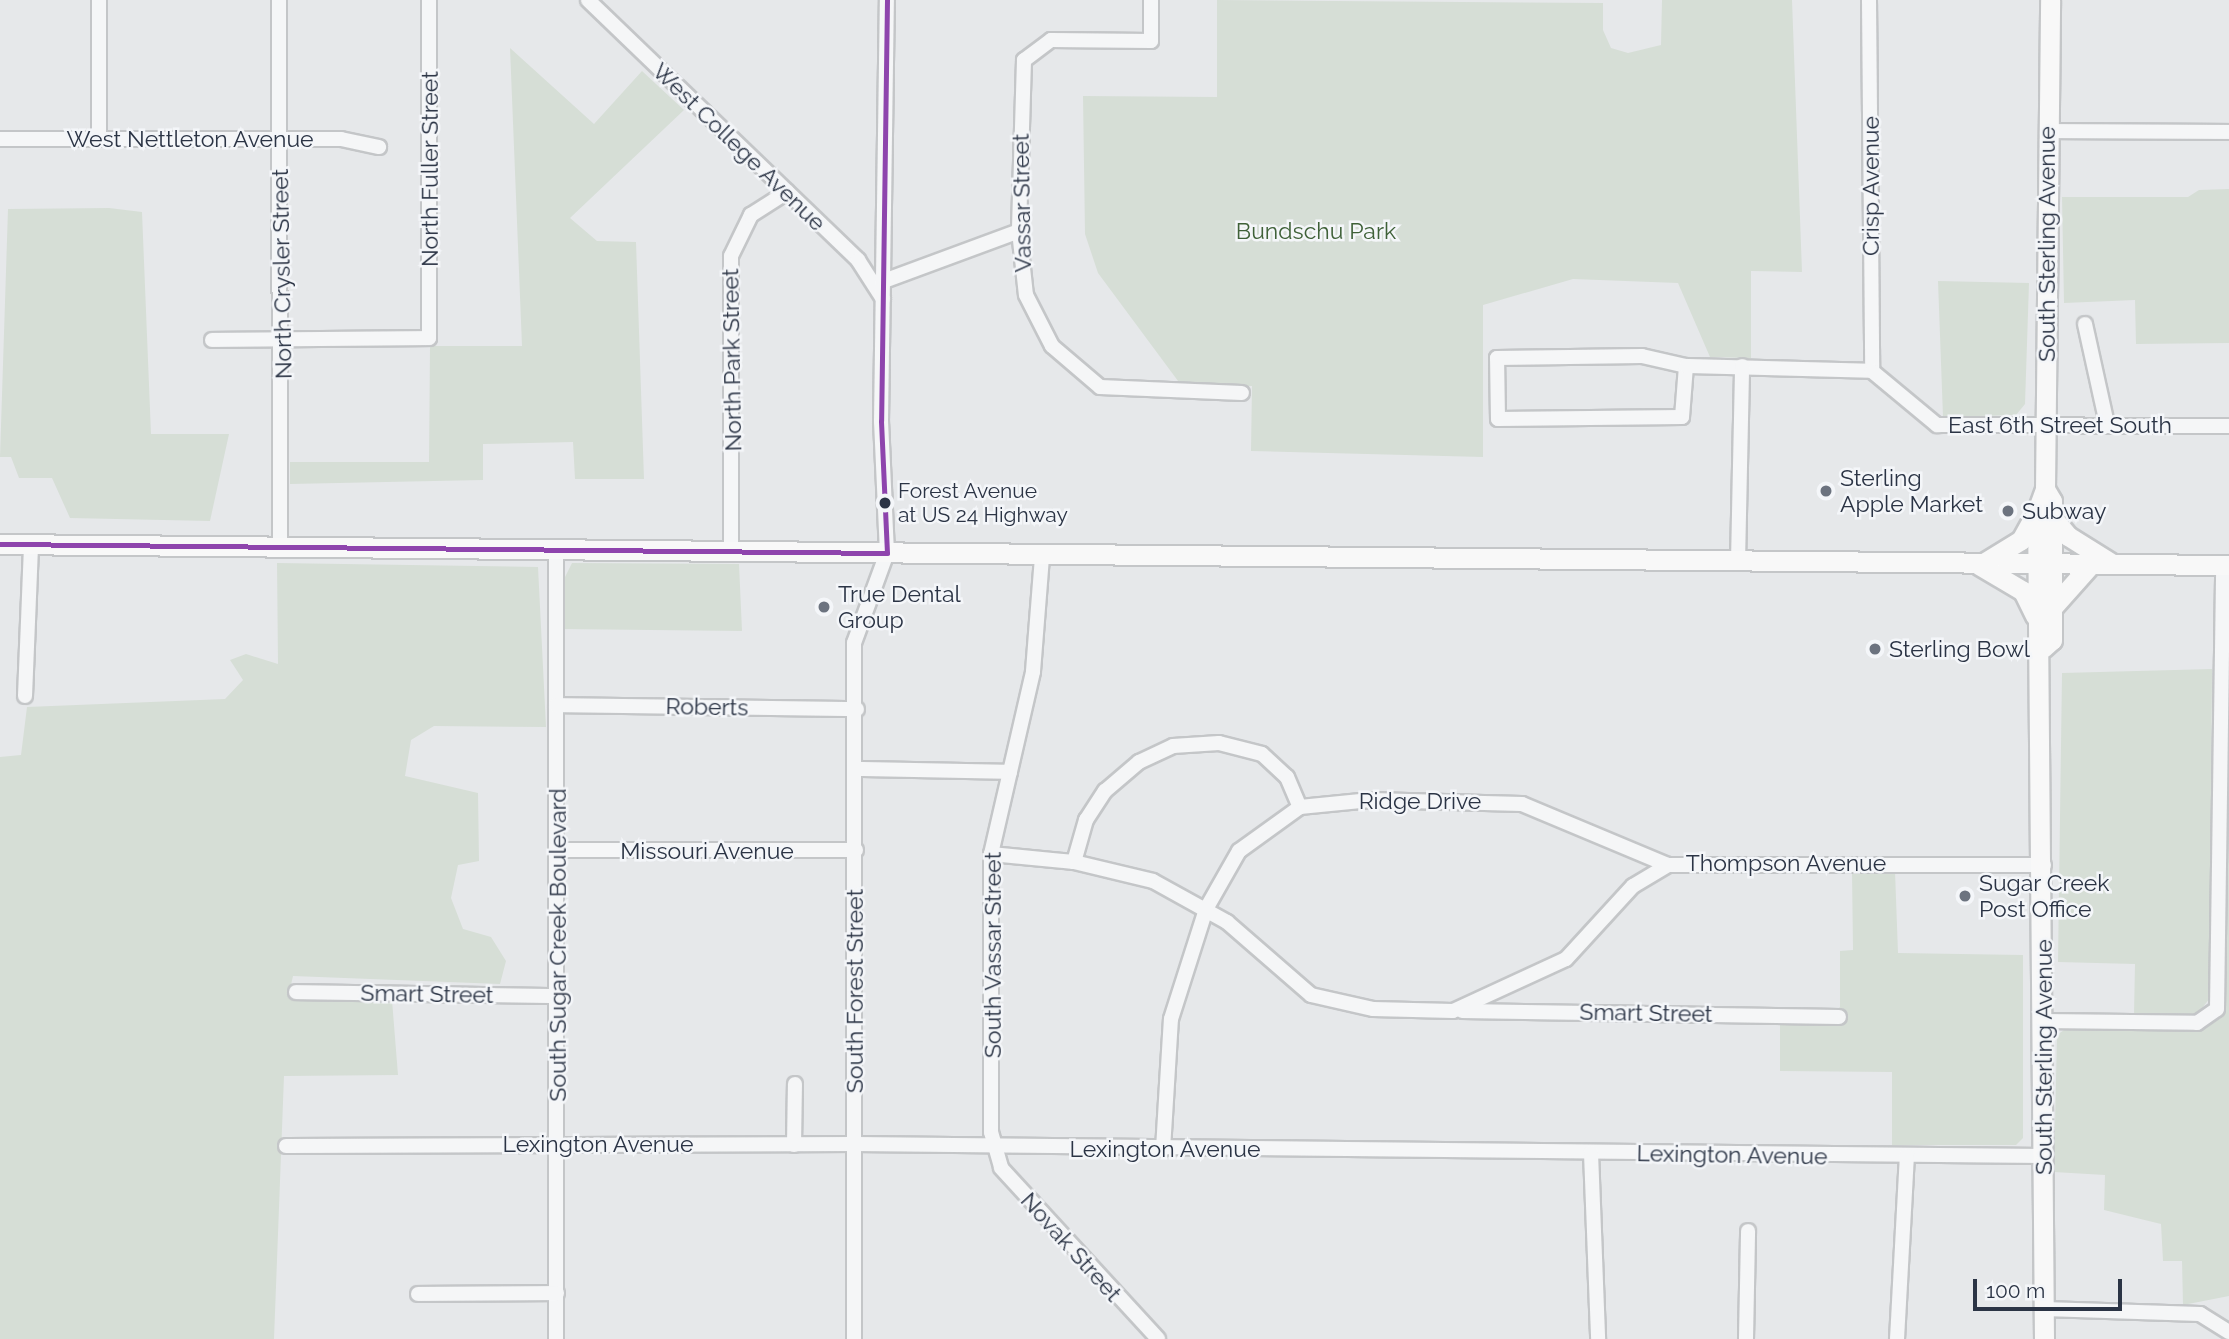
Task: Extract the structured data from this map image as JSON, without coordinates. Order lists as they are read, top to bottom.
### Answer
{
  "streets": {
    "main road": ["South Sterling Avenue"],
    "street": [
      "West Nettleton Avenue",
      "West College Avenue",
      "North Fuller Street",
      "Crisp Avenue",
      "Vassar Street",
      "North Crysler Street",
      "North Park Street",
      "East 6th Street South",
      "Roberts",
      "Ridge Drive",
      "Missouri Avenue",
      "Thompson Avenue",
      "South Sugar Creek Boulevard",
      "South Vassar Street",
      "South Forest Street",
      "Smart Street",
      "Lexington Avenue",
      "Novak Street"
    ]
  },
  "crossings": [
    ["West Nettleton Avenue", "North Crysler Street"],
    ["West College Avenue", "North Park Street"],
    ["North Fuller Street", "North Crysler Street"],
    ["Crisp Avenue", "East 6th Street South"],
    ["South Sterling Avenue", "East 6th Street South"],
    ["South Sterling Avenue", "Thompson Avenue"],
    ["South Sterling Avenue", "Lexington Avenue"],
    ["Roberts", "South Sugar Creek Boulevard"],
    ["Roberts", "South Forest Street"],
    ["Ridge Drive", "Thompson Avenue"],
    ["Missouri Avenue", "South Sugar Creek Boulevard"],
    ["Missouri Avenue", "South Forest Street"],
    ["Thompson Avenue", "South Vassar Street"],
    ["Thompson Avenue", "Smart Street"],
    ["South Sugar Creek Boulevard", "Smart Street"],
    ["South Sugar Creek Boulevard", "Lexington Avenue"],
    ["South Vassar Street", "Lexington Avenue"],
    ["South Vassar Street", "Novak Street"],
    ["South Forest Street", "Lexington Avenue"],
    ["Lexington Avenue", "Novak Street"]
  ],
  "parks": ["Bundschu Park"],
  "places": [
    "Sterling Apple Market",
    "Forest Avenue at US 24 Highway",
    "Subway",
    "True Dental Group",
    "Sterling Bowl",
    "Sugar Creek Post Office"
  ],
  "scale_bar": "100 m"
}
